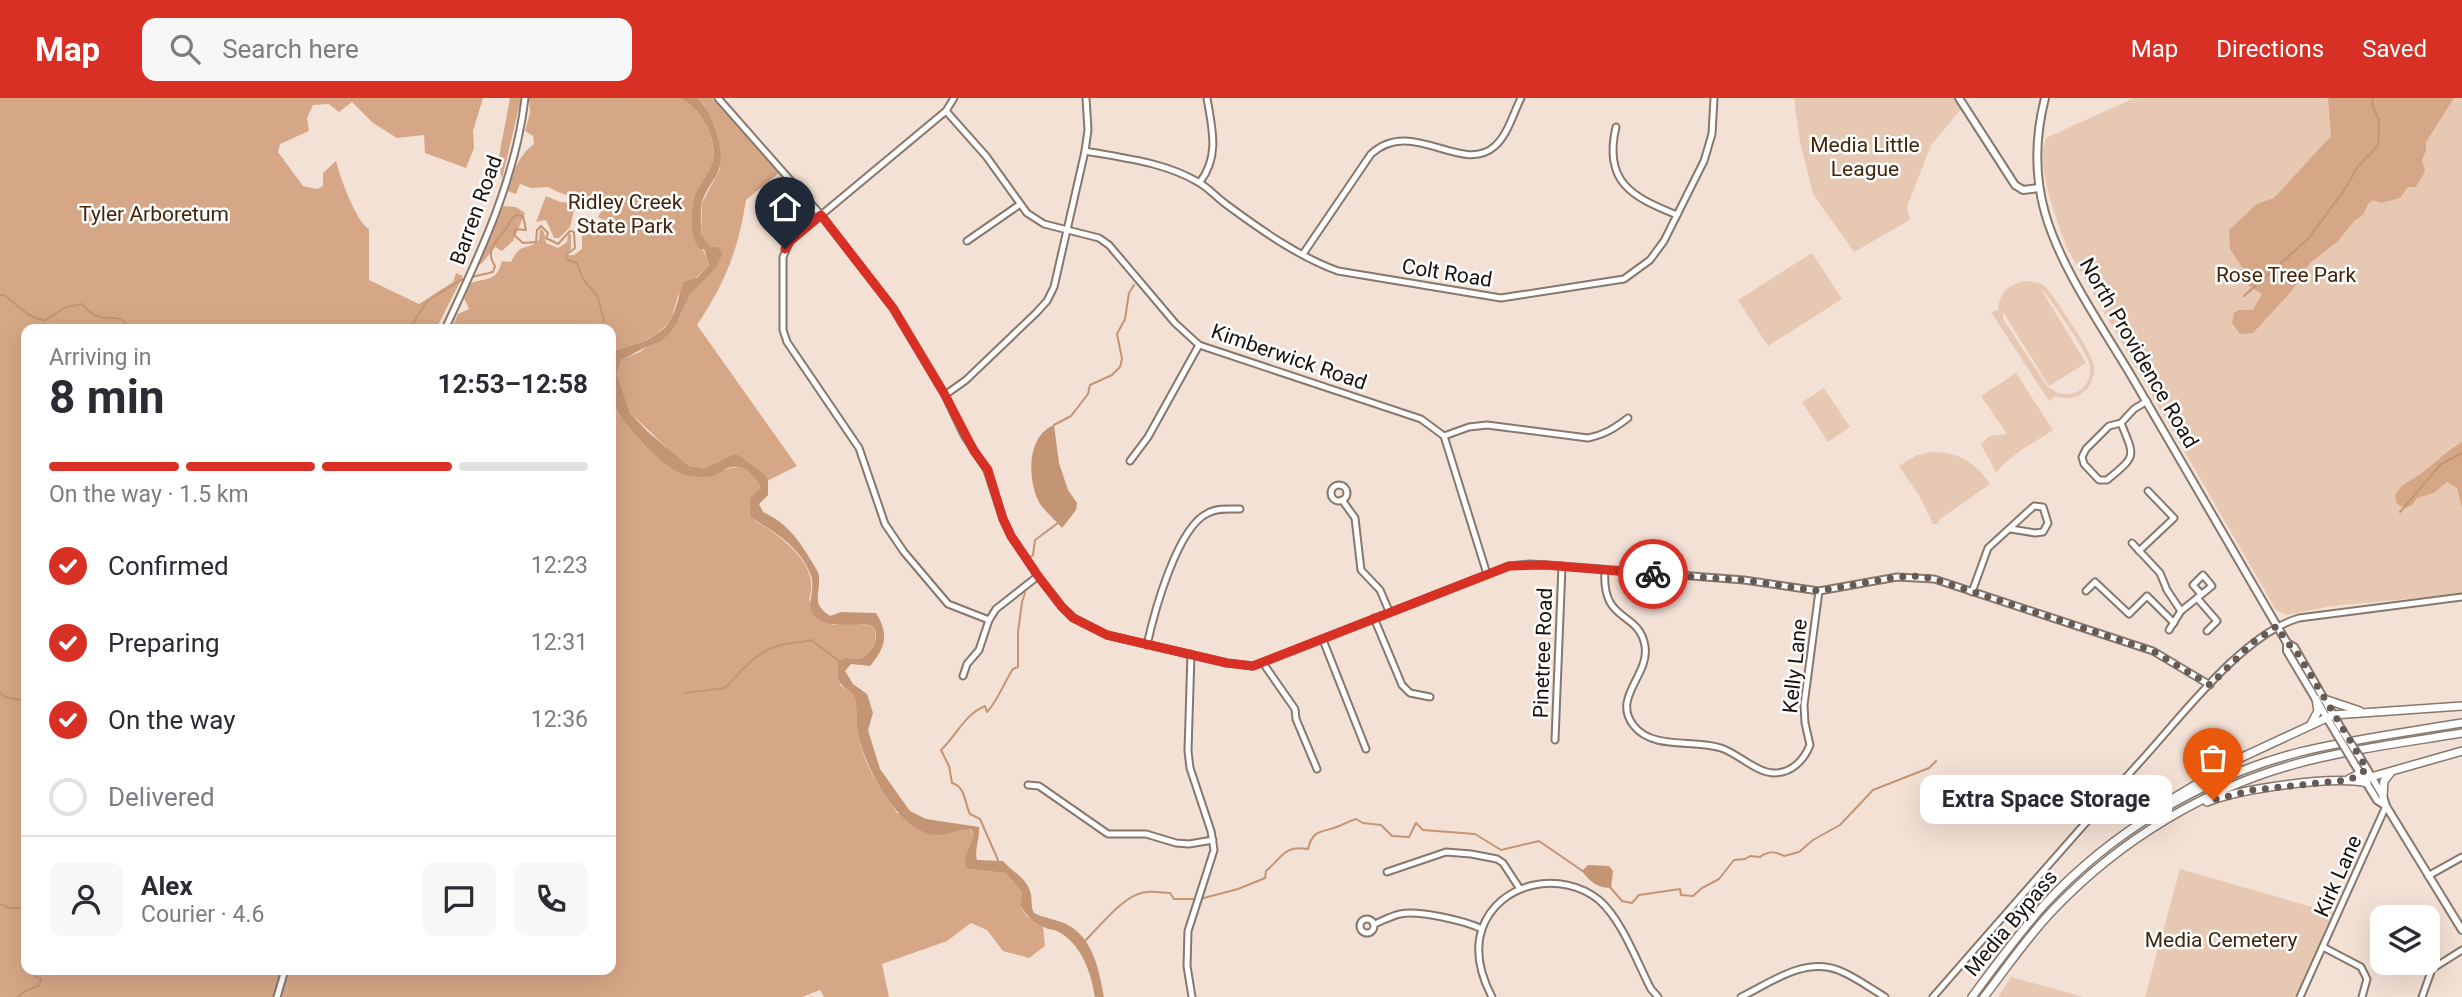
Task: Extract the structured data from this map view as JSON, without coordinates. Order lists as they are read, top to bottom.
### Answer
{
  "streets": {
    "highway": ["Media Bypass"],
    "main road": ["North Providence Road"],
    "street": [
      "Barren Road",
      "Colt Road",
      "Kimberwick Road",
      "Pinetree Road",
      "Kelly Lane",
      "Kirk Lane"
    ]
  },
  "parks": [
    "Media Little League",
    "Ridley Creek State Park",
    "Tyler Arboretum",
    "Rose Tree Park",
    "Media Cemetery"
  ],
  "places": ["Extra Space Storage"],
  "page": {
    "header": "Map",
    "search": "Search here",
    "nav": ["Map", "Directions", "Saved"],
    "heading": ["8 min", "Arriving in", "12:53–12:58"],
    "panel": ["Alex", "Courier · 4.6"],
    "bar": "On the way · 1.5 km",
    "list": [
      ["Confirmed", "12:23"],
      ["Preparing", "12:31"],
      ["On the way", "12:36"],
      "Delivered"
    ],
    "bubble": "Extra Space Storage"
  }
}
